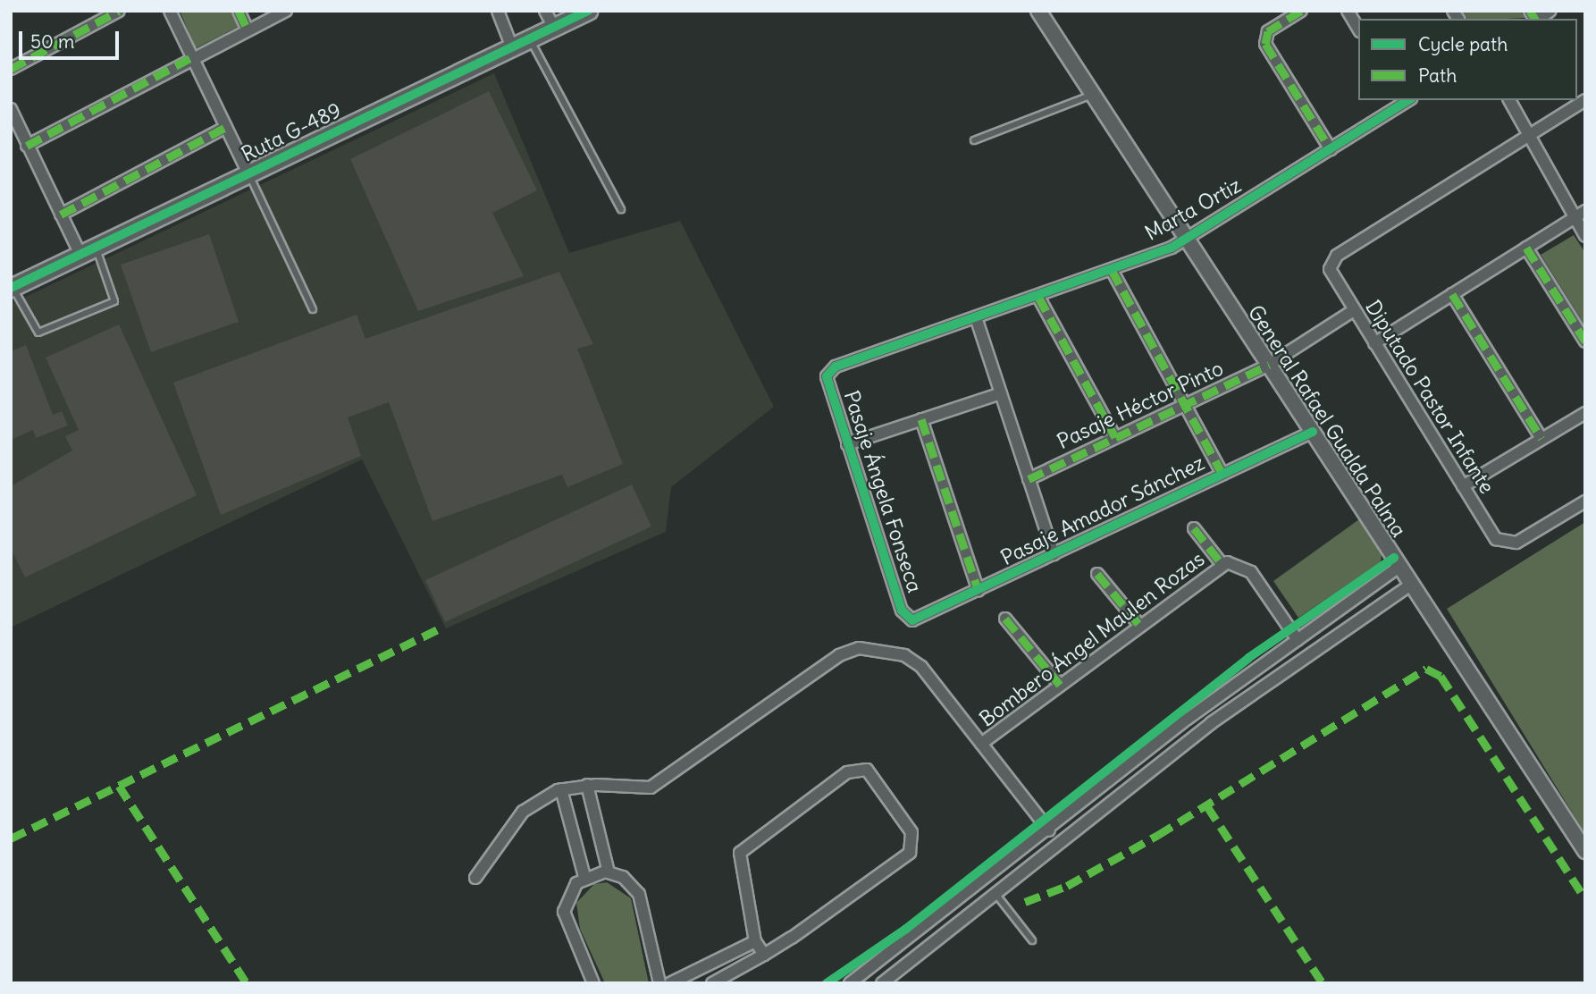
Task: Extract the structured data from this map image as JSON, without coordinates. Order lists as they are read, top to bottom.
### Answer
{
  "streets": {
    "main road": ["Ruta G-489", "General Rafael Gualda Palma"],
    "street": [
      "Marta Ortiz",
      "Diputado Pastor Infante",
      "Pasaje Héctor Pinto",
      "Pasaje Ángela Fonseca",
      "Pasaje Amador Sánchez",
      "Bombero Ángel Maulen Rozas"
    ]
  },
  "crossings": [
    ["Marta Ortiz", "General Rafael Gualda Palma"],
    ["Marta Ortiz", "Pasaje Ángela Fonseca"],
    ["Diputado Pastor Infante", "Pasaje Héctor Pinto"],
    ["Pasaje Héctor Pinto", "General Rafael Gualda Palma"],
    ["General Rafael Gualda Palma", "Pasaje Amador Sánchez"],
    ["Pasaje Ángela Fonseca", "Pasaje Amador Sánchez"]
  ],
  "legend": ["Cycle path", "Path"],
  "scale_bar": "50 m"
}
